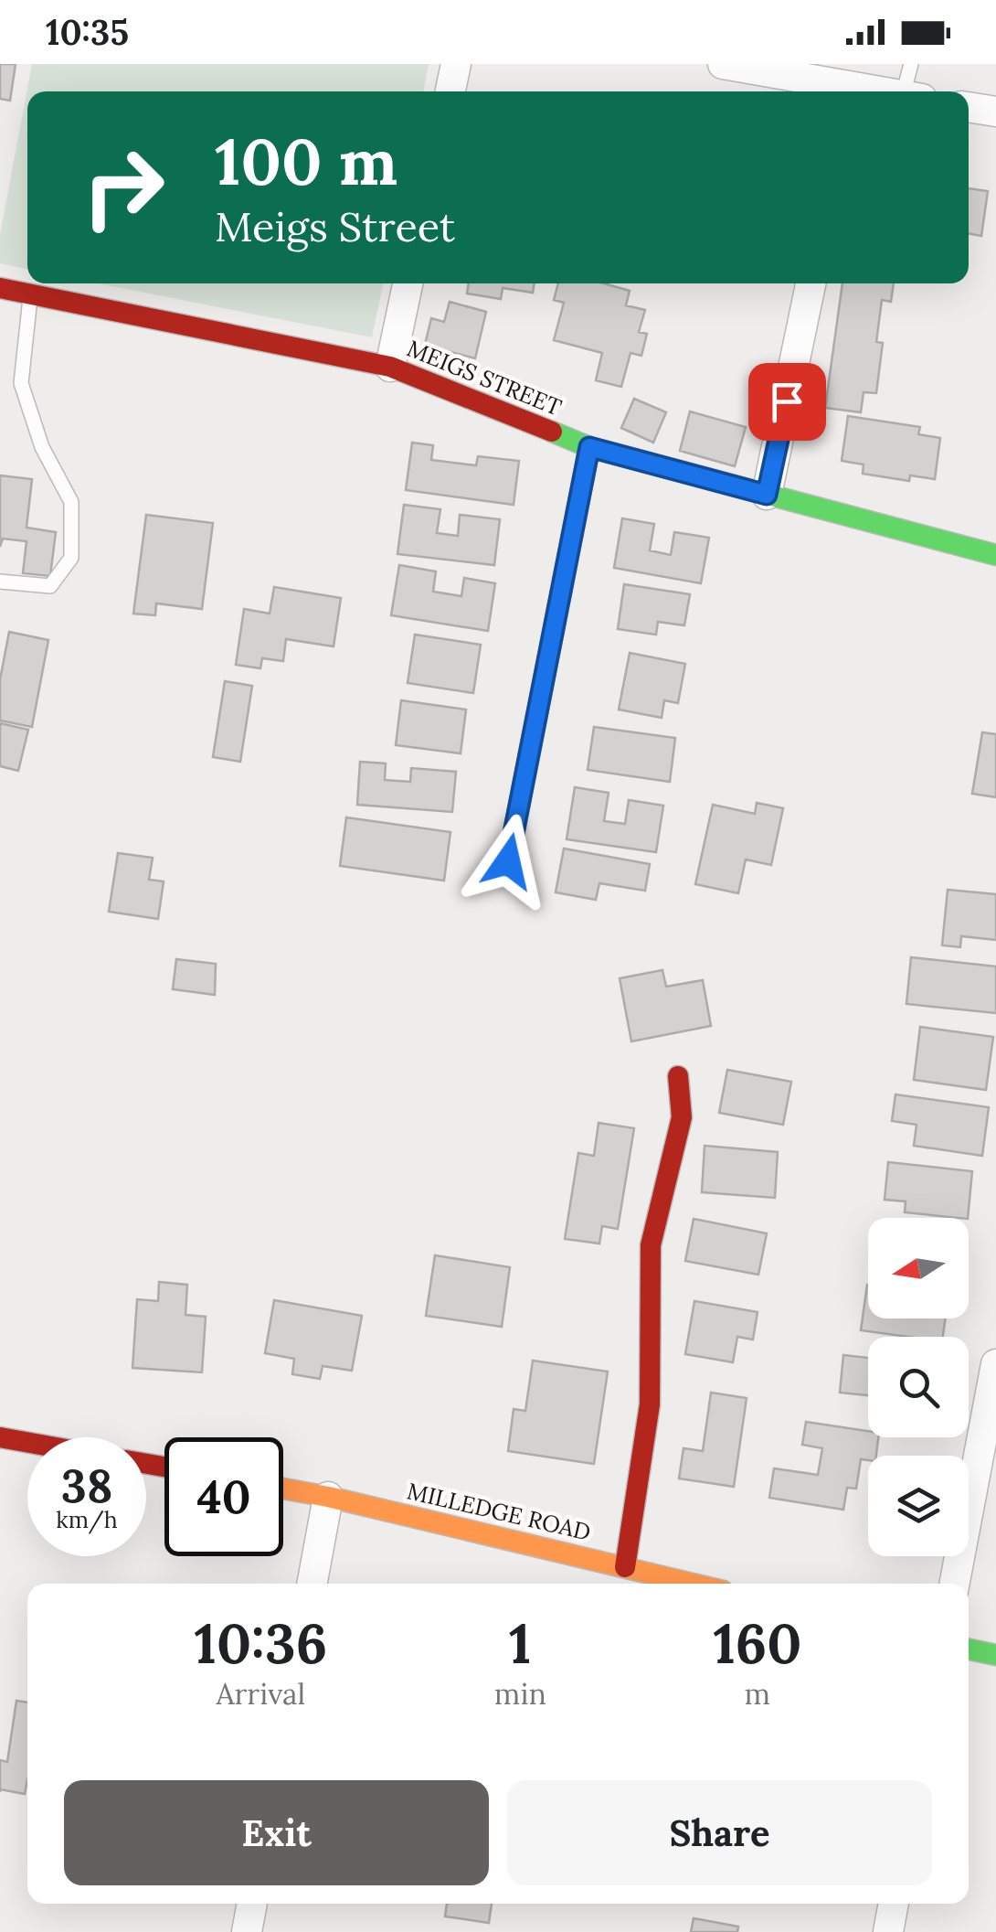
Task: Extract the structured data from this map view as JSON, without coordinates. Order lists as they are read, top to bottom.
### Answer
{
  "streets": {
    "street": ["MEIGS STREET", "MILLEDGE ROAD"]
  },
  "north": "left",
  "page": {
    "status": "10:35",
    "turn": ["100 m", "Meigs Street"],
    "speed": "38 km/h",
    "limit": "40",
    "eta": [
      "10:36",
      "Arrival",
      "1",
      "min",
      "160",
      "m"
    ],
    "buttons": ["Exit", "Share"]
  }
}
